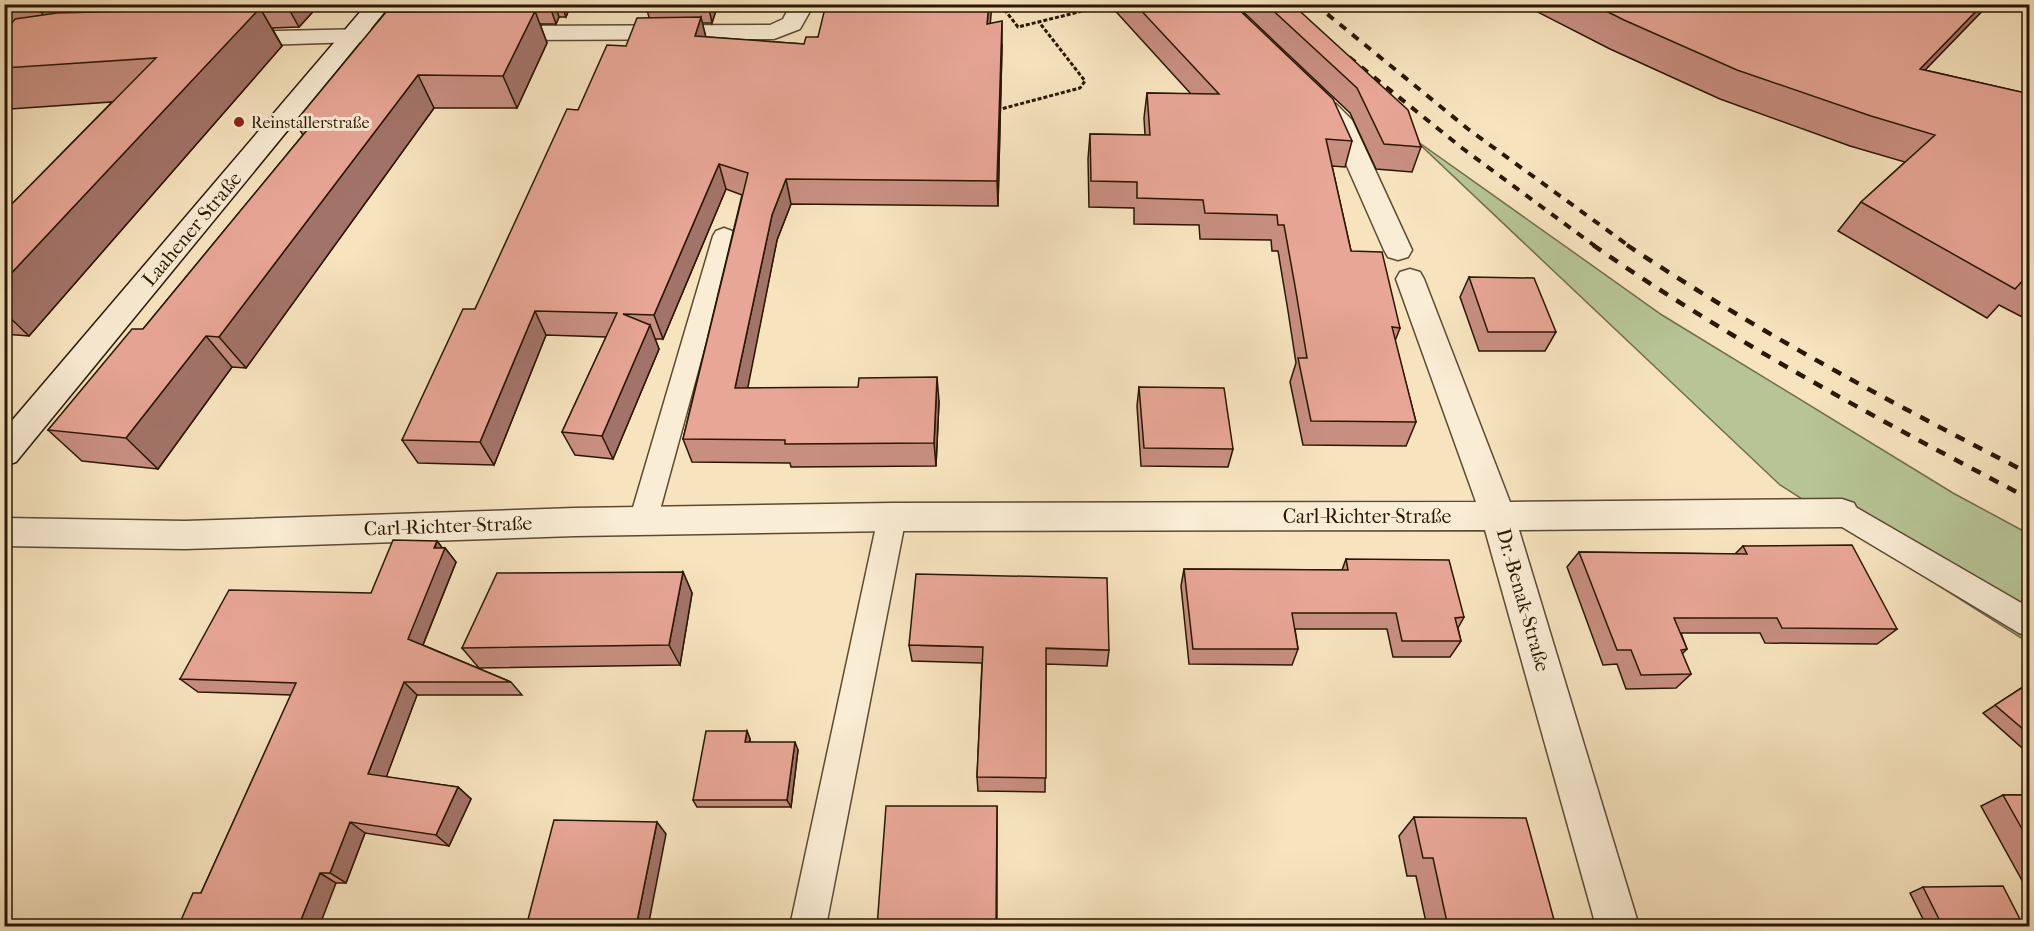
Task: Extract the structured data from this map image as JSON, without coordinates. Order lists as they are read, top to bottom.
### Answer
{
  "streets": {
    "street": ["Laahener Straße", "Carl-Richter-Straße", "Dr.-Benak-Straße"]
  },
  "crossings": [
    ["Carl-Richter-Straße", "Dr.-Benak-Straße"]
  ],
  "places": ["Reinstallerstraße"]
}
